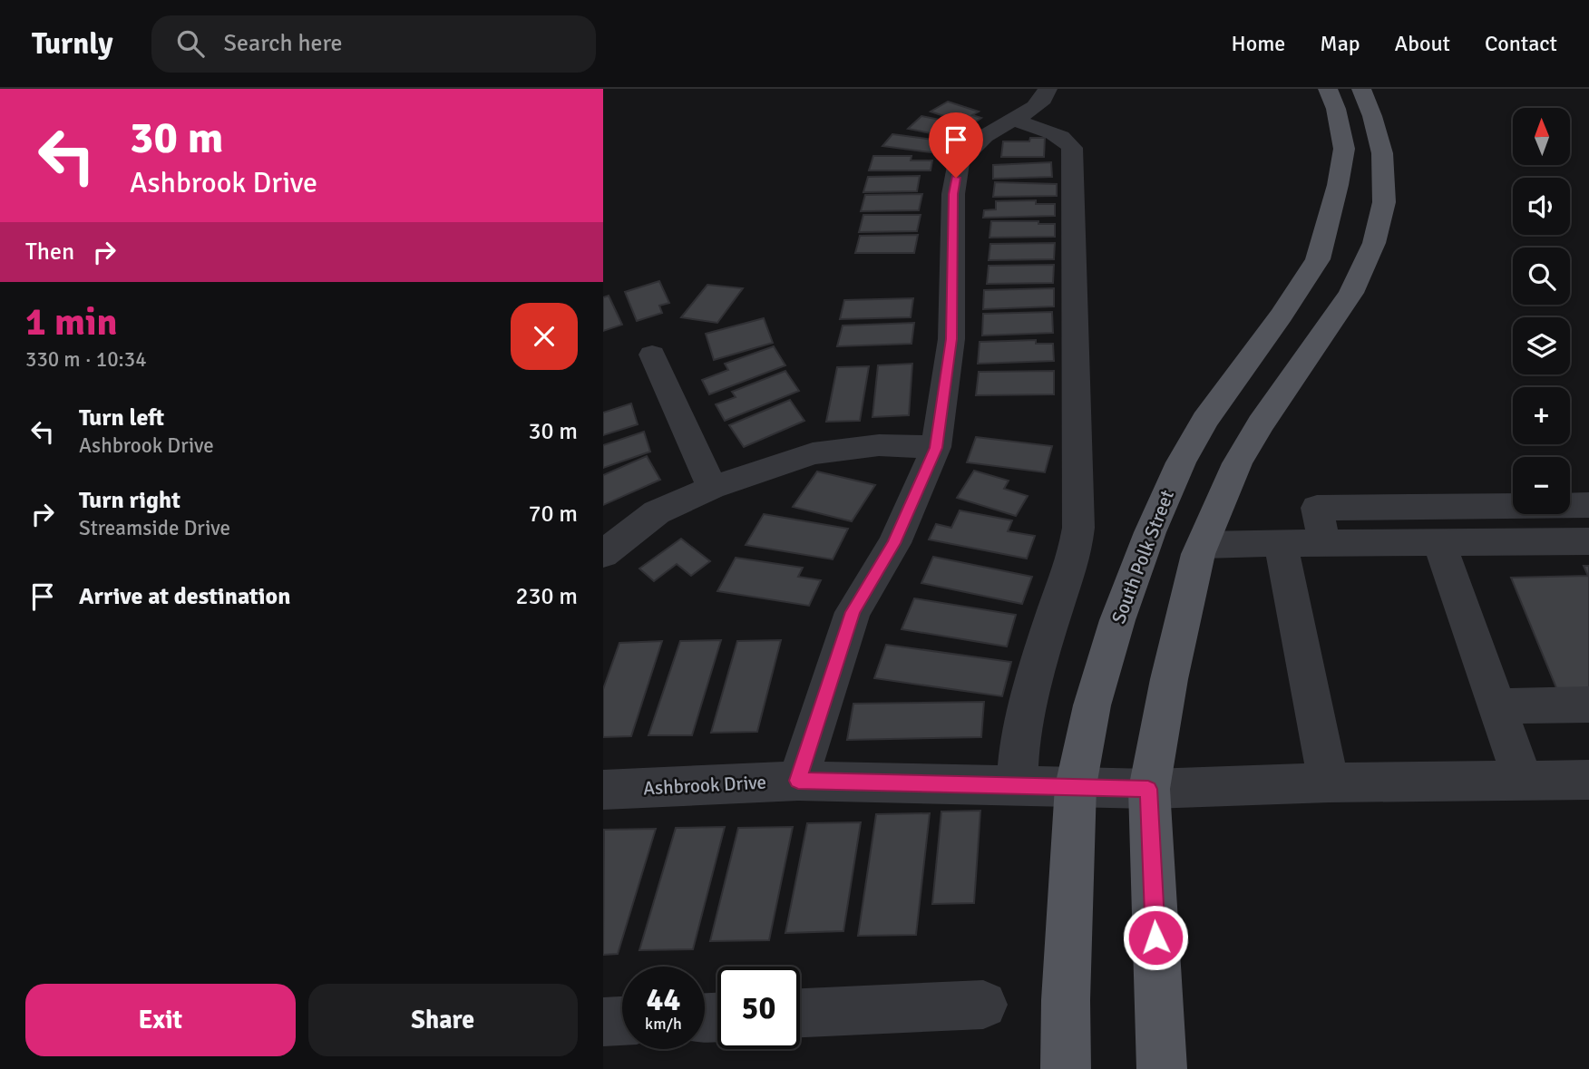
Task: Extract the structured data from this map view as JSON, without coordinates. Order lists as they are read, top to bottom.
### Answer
{
  "streets": {
    "main road": ["South Polk Street"],
    "street": ["Ashbrook Drive"]
  },
  "crossings": [
    ["South Polk Street", "Ashbrook Drive"]
  ],
  "north": "top",
  "page": {
    "header": "Turnly",
    "search": "Search here",
    "nav": [
      "Home",
      "Map",
      "About",
      "Contact"
    ],
    "turn": ["30 m", "Ashbrook Drive"],
    "map_buttons": ["+", "−"],
    "then": "Then",
    "heading": ["1 min", "330 m · 10:34"],
    "list": [
      {
        "name": "Turn left",
        "note": "Ashbrook Drive",
        "value": "30 m"
      },
      {
        "name": "Turn right",
        "note": "Streamside Drive",
        "value": "70 m"
      },
      {
        "name": "Arrive at destination",
        "value": "230 m"
      }
    ],
    "speed": "44 km/h",
    "limit": "50",
    "buttons": ["Exit", "Share"]
  }
}
